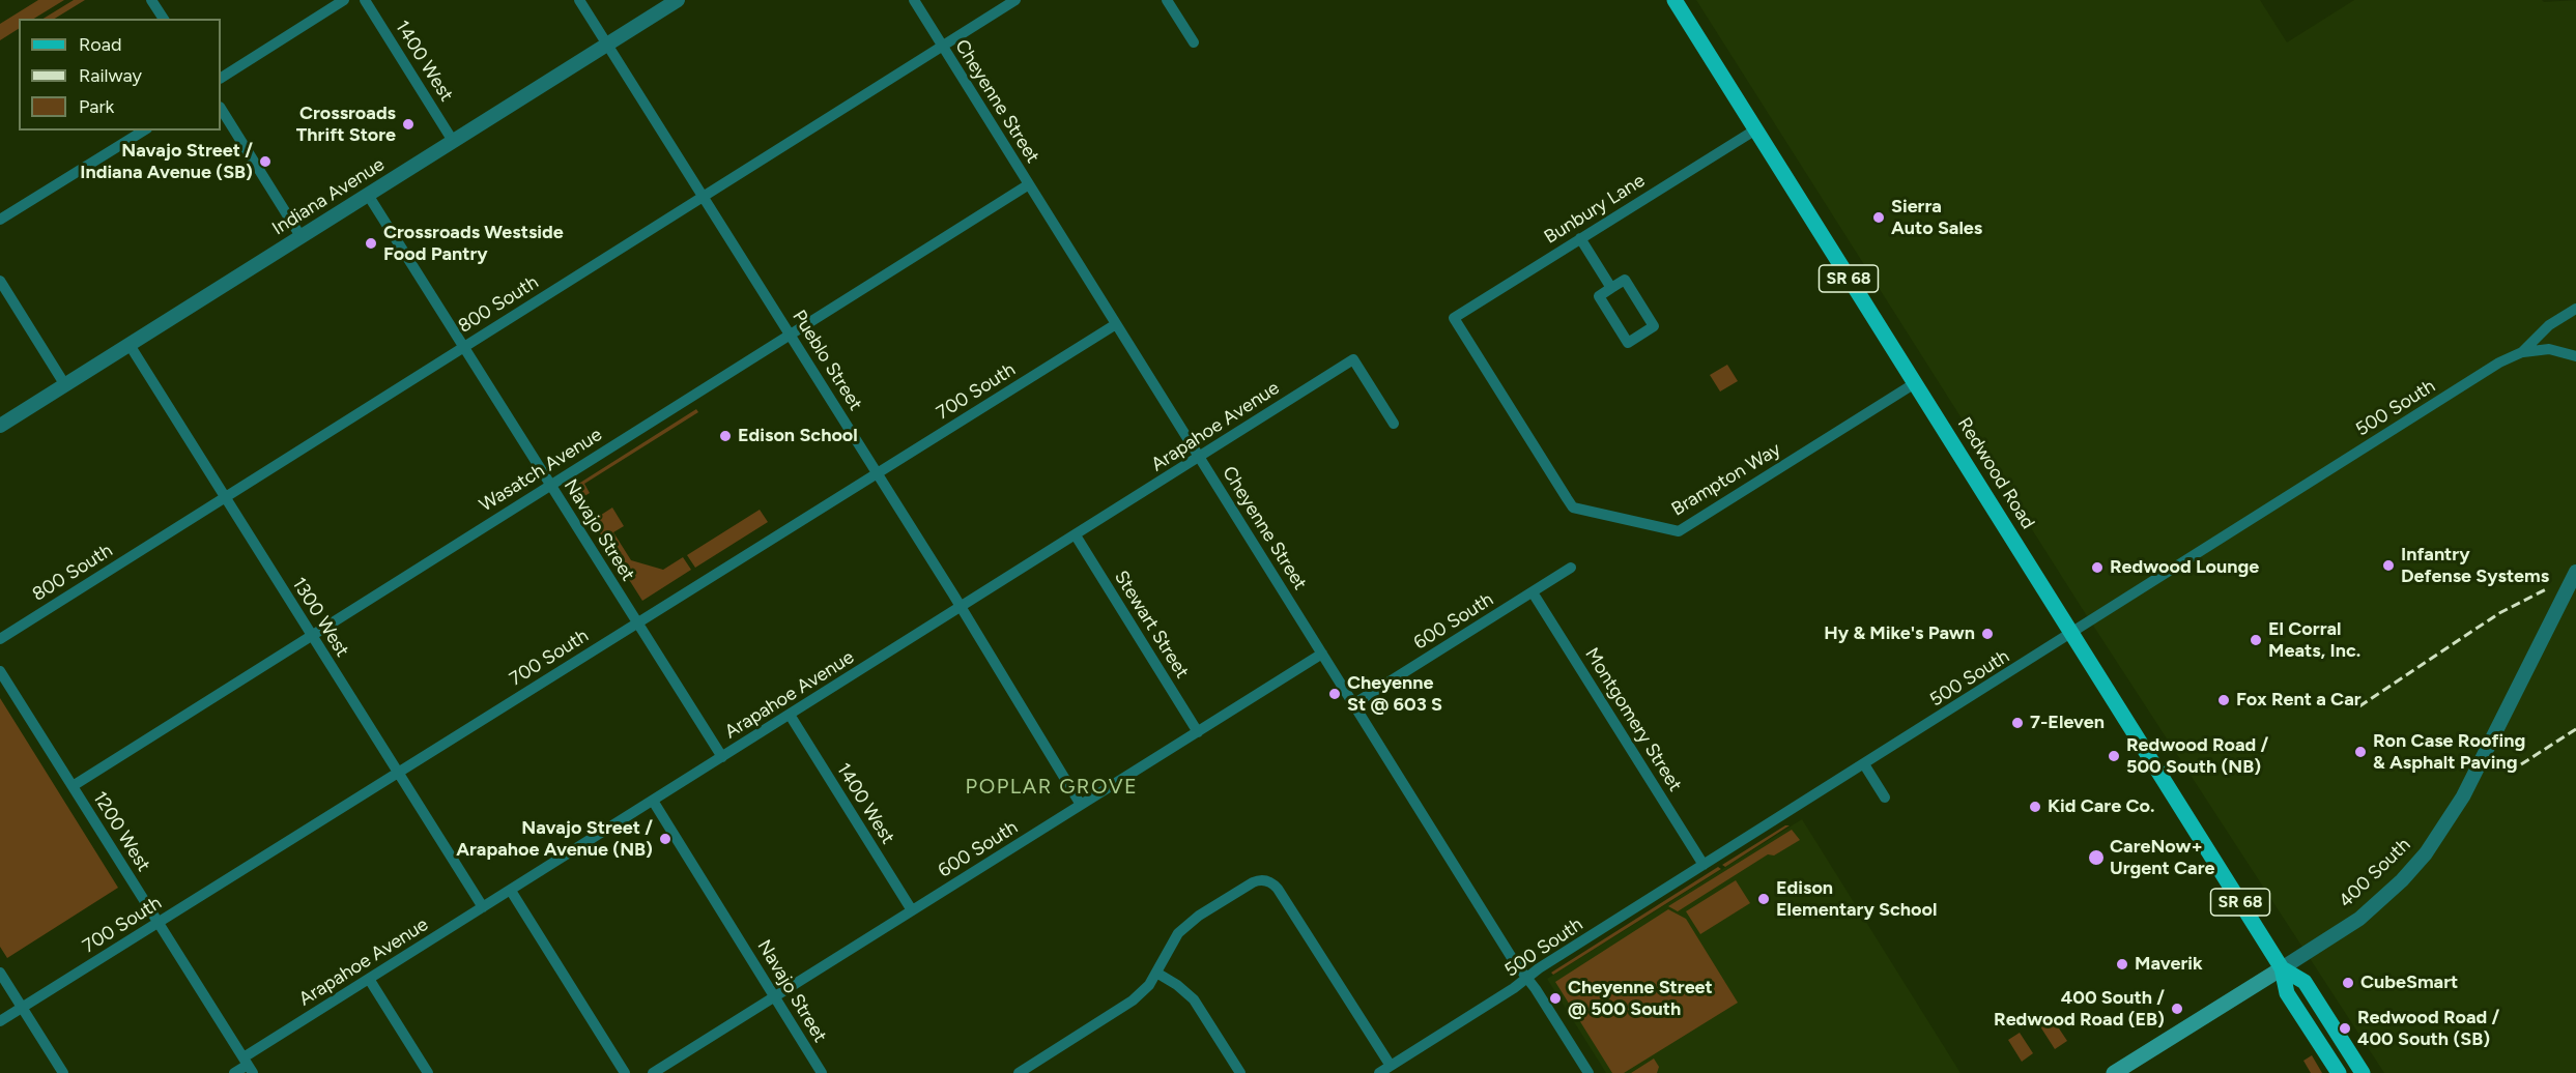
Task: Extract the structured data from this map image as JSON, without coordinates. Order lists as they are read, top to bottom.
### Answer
{
  "streets": {
    "main road": ["SR 68", "Redwood Road", "400 South"],
    "street": [
      "1400 West",
      "Cheyenne Street",
      "Indiana Avenue",
      "Bunbury Lane",
      "800 South",
      "Pueblo Street",
      "700 South",
      "500 South",
      "Arapahoe Avenue",
      "Wasatch Avenue",
      "Brampton Way",
      "Navajo Street",
      "1300 West",
      "600 South",
      "Stewart Street",
      "Montgomery Street",
      "1200 West"
    ]
  },
  "crossings": [
    ["1400 West", "Indiana Avenue"],
    ["1400 West", "Arapahoe Avenue"],
    ["1400 West", "600 South"],
    ["Cheyenne Street", "800 South"],
    ["Cheyenne Street", "700 South"],
    ["Cheyenne Street", "500 South"],
    ["Cheyenne Street", "Arapahoe Avenue"],
    ["Cheyenne Street", "Wasatch Avenue"],
    ["Cheyenne Street", "600 South"],
    ["Indiana Avenue", "Pueblo Street"],
    ["Indiana Avenue", "Navajo Street"],
    ["Indiana Avenue", "1300 West"],
    ["Bunbury Lane", "Redwood Road"],
    ["Bunbury Lane", "Brampton Way"],
    ["800 South", "Pueblo Street"],
    ["800 South", "Navajo Street"],
    ["800 South", "1300 West"],
    ["Pueblo Street", "700 South"],
    ["Pueblo Street", "Arapahoe Avenue"],
    ["Pueblo Street", "Wasatch Avenue"],
    ["Pueblo Street", "600 South"],
    ["700 South", "Navajo Street"],
    ["700 South", "1300 West"],
    ["700 South", "1200 West"],
    ["500 South", "Redwood Road"],
    ["500 South", "Montgomery Street"],
    ["Arapahoe Avenue", "Navajo Street"],
    ["Arapahoe Avenue", "1300 West"],
    ["Arapahoe Avenue", "Stewart Street"],
    ["Arapahoe Avenue", "1200 West"],
    ["Wasatch Avenue", "Navajo Street"],
    ["Wasatch Avenue", "1300 West"],
    ["Wasatch Avenue", "1200 West"],
    ["Redwood Road", "Brampton Way"],
    ["Redwood Road", "400 South"],
    ["Navajo Street", "600 South"],
    ["600 South", "Stewart Street"],
    ["600 South", "Montgomery Street"]
  ],
  "districts": ["POPLAR GROVE"],
  "places": [
    "Crossroads Thrift Store",
    "Navajo Street / Indiana Avenue (SB)",
    "Sierra Auto Sales",
    "Crossroads Westside Food Pantry",
    "Edison School",
    "Infantry Defense Systems",
    "Redwood Lounge",
    "Hy & Mike's Pawn",
    "El Corral Meats, Inc.",
    "Cheyenne St @ 603 S",
    "Fox Rent a Car",
    "7-Eleven",
    "Ron Case Roofing & Asphalt Paving",
    "Redwood Road / 500 South (NB)",
    "Kid Care Co.",
    "Navajo Street / Arapahoe Avenue (NB)",
    "CareNow+ Urgent Care",
    "Edison Elementary School",
    "Maverik",
    "CubeSmart",
    "Cheyenne Street @ 500 South",
    "400 South / Redwood Road (EB)",
    "Redwood Road / 400 South (SB)"
  ],
  "legend": ["Road", "Railway", "Park"]
}
